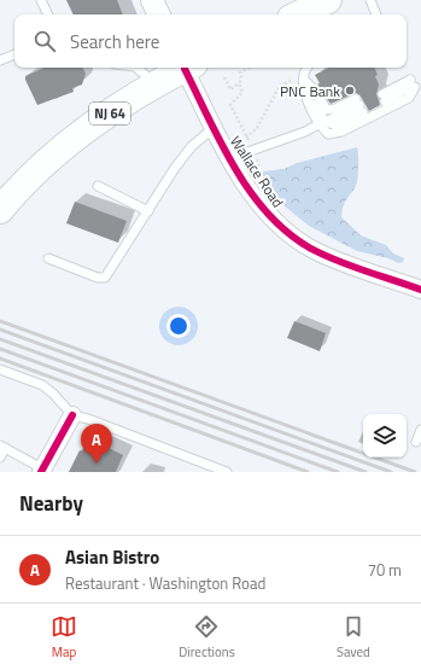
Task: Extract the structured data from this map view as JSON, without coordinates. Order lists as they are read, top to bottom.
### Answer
{
  "streets": {
    "main road": ["NJ 64"],
    "street": ["Wallace Road"]
  },
  "places": ["PNC Bank"],
  "page": {
    "search": "Search here",
    "pins": "A",
    "heading": "Nearby",
    "list": [
      {
        "mark": "A",
        "name": "Asian Bistro",
        "note": "Restaurant · Washington Road",
        "value": "70 m"
      }
    ],
    "nav": ["Map", "Directions", "Saved"]
  }
}
